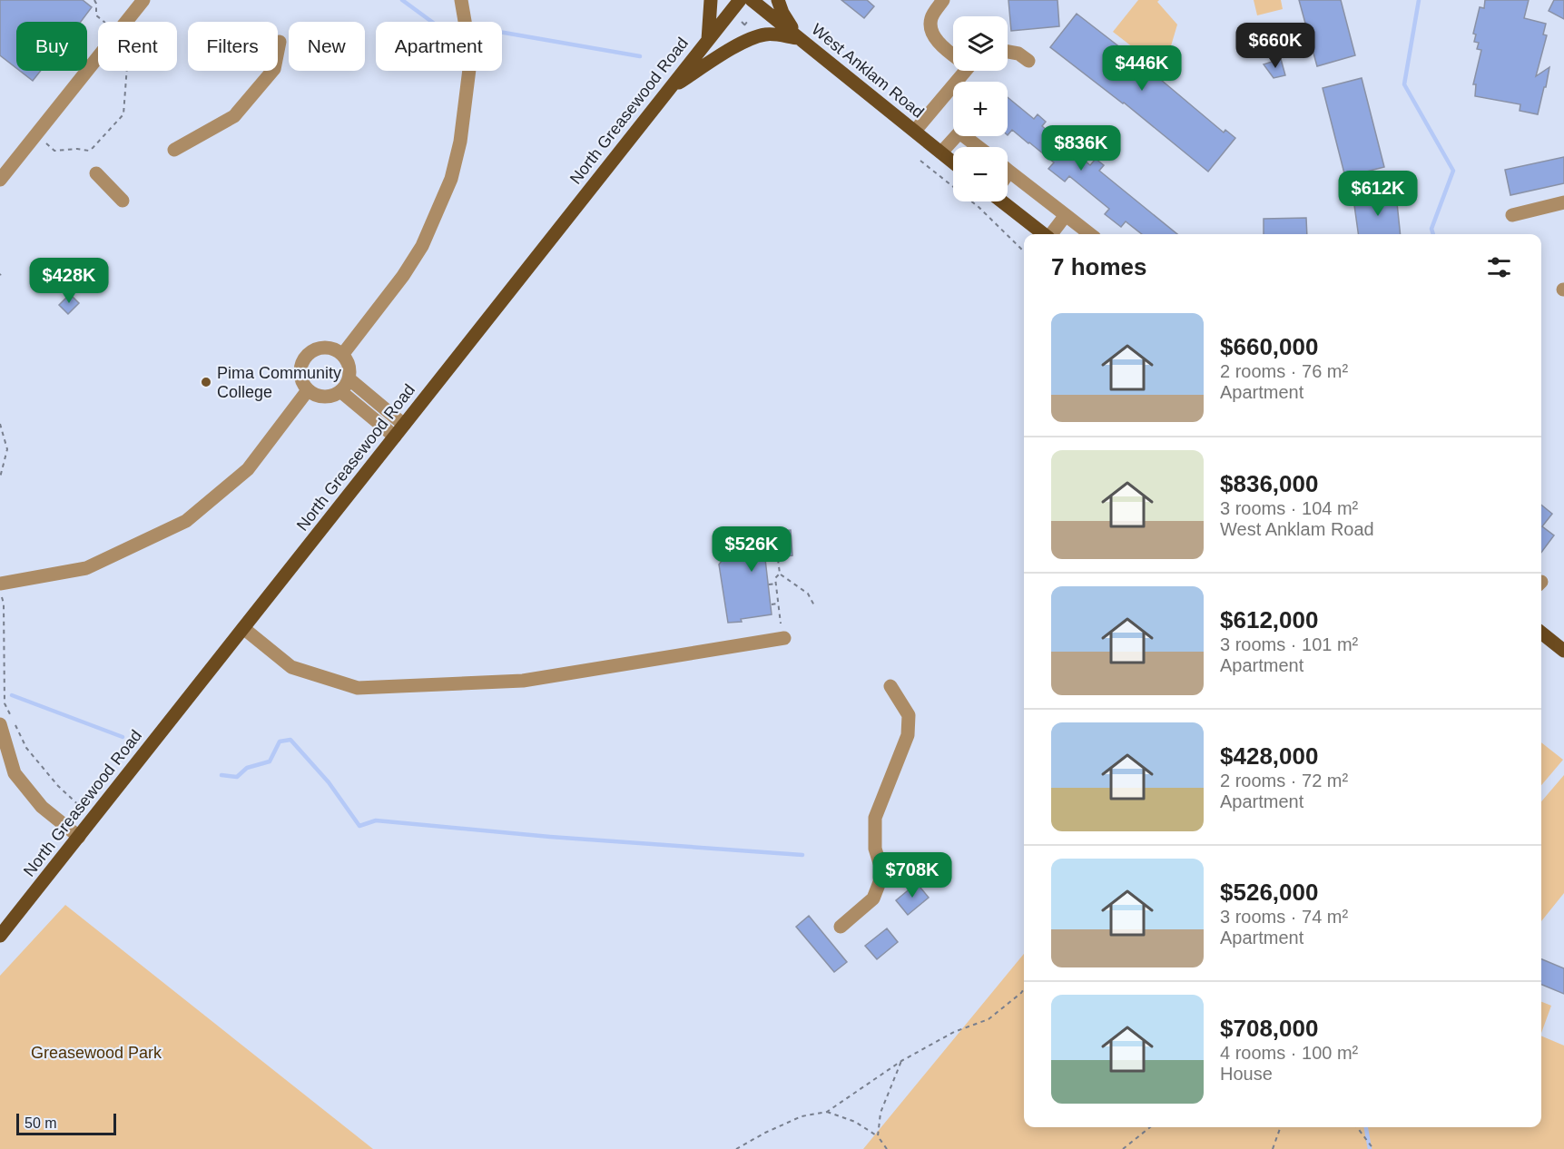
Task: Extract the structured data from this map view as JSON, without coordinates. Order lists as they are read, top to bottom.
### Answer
{
  "streets": {
    "main road": ["West Anklam Road", "North Greasewood Road"]
  },
  "parks": ["Greasewood Park"],
  "places": ["Pima Community College"],
  "scale_bar": "50 m",
  "page": {
    "map_buttons": ["+", "−"],
    "chip": [
      "Buy",
      "Rent",
      "Filters",
      "New",
      "Apartment"
    ],
    "price": [
      "$660K",
      "$446K",
      "$836K",
      "$612K",
      "$428K",
      "$526K",
      "$708K"
    ],
    "heading": "7 homes",
    "list": [
      {
        "name": "$660,000",
        "note": "2 rooms · 76 m² · Apartment"
      },
      {
        "name": "$836,000",
        "note": "3 rooms · 104 m² · West Anklam Road"
      },
      {
        "name": "$612,000",
        "note": "3 rooms · 101 m² · Apartment"
      },
      {
        "name": "$428,000",
        "note": "2 rooms · 72 m² · Apartment"
      },
      {
        "name": "$526,000",
        "note": "3 rooms · 74 m² · Apartment"
      },
      {
        "name": "$708,000",
        "note": "4 rooms · 100 m² · House"
      }
    ],
    "scale": "50 m"
  }
}
